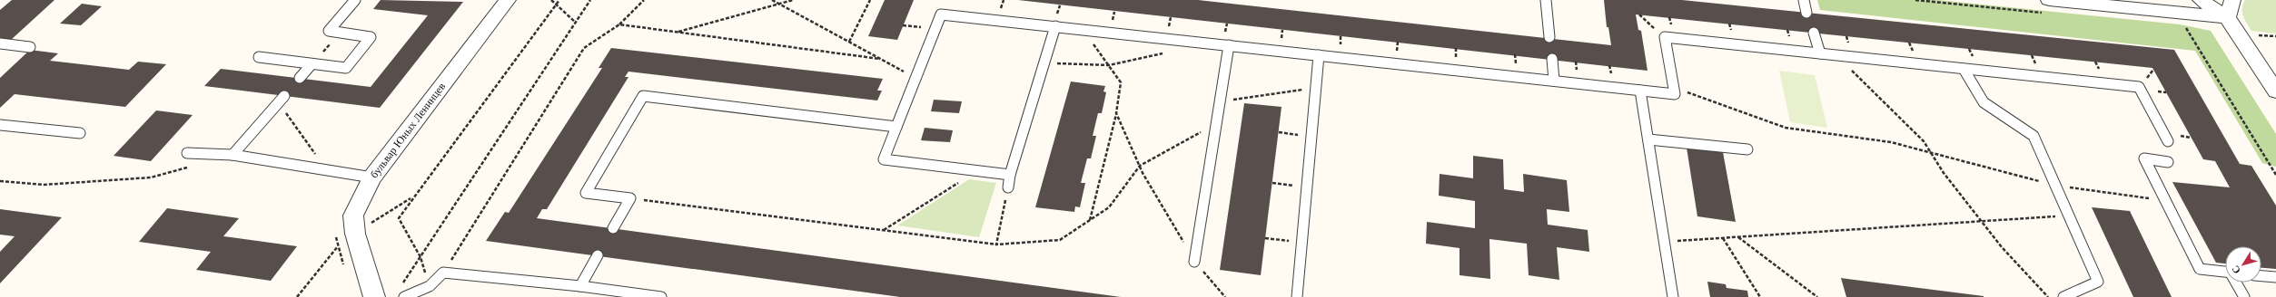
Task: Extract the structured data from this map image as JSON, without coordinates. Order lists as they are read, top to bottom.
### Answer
{
  "streets": {
    "street": ["бульвар Юных Ленинцев"]
  },
  "north": "bottom left"
}
